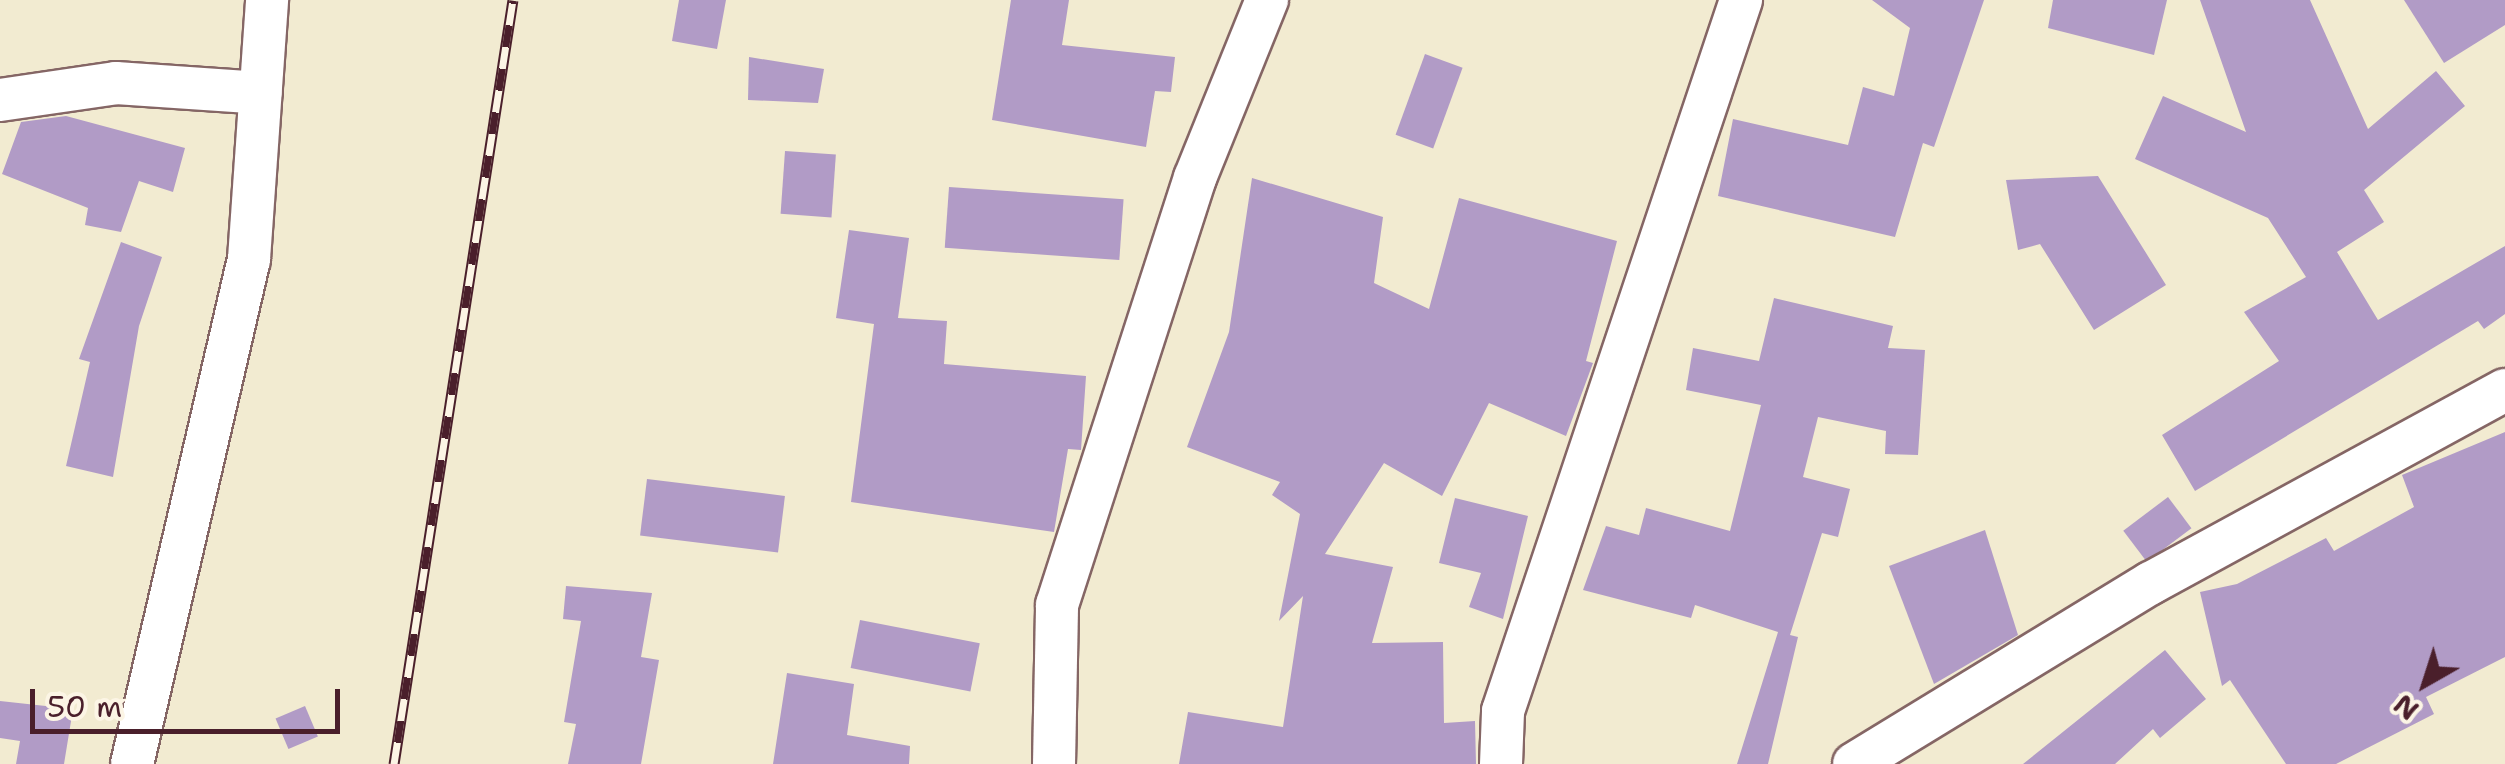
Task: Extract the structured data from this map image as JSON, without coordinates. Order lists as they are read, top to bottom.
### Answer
{
  "scale_bar": "50 m",
  "north": "bottom left"
}
